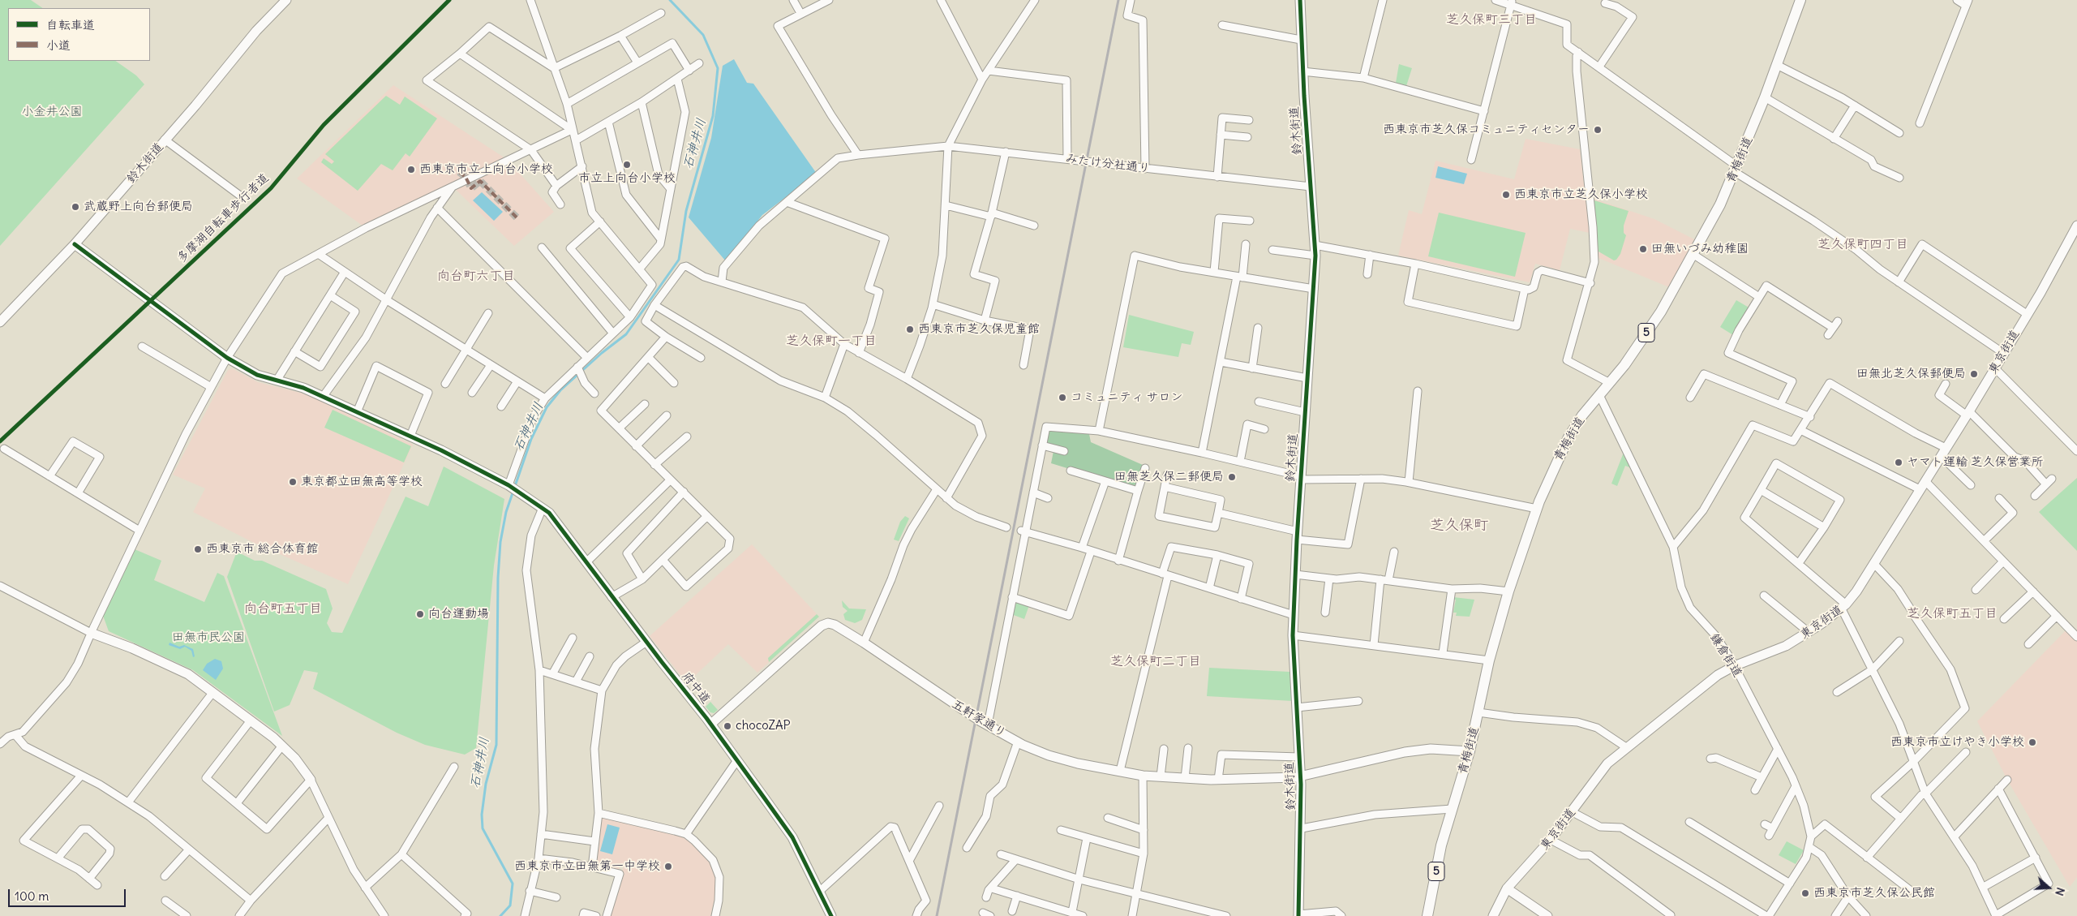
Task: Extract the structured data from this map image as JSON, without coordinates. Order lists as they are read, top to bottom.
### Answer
{
  "streets": {
    "main road": ["青梅街道", "5"],
    "street": [
      "鈴木街道",
      "みたけ分社通り",
      "東京街道",
      "鎌倉街道",
      "府中道",
      "五軒家通り"
    ],
    "cycle path": ["多摩湖自転車歩行者道"]
  },
  "crossings": [
    ["鈴木街道", "みたけ分社通り"],
    ["鈴木街道", "府中道"],
    ["鈴木街道", "五軒家通り"],
    ["青梅街道", "鎌倉街道"],
    ["青梅街道", "五軒家通り"],
    ["東京街道", "鎌倉街道"],
    ["府中道", "五軒家通り"]
  ],
  "districts": [
    "芝久保町三丁目",
    "芝久保町四丁目",
    "向台町六丁目",
    "芝久保町一丁目",
    "芝久保町",
    "向台町五丁目",
    "芝久保町五丁目",
    "芝久保町二丁目"
  ],
  "water": ["石神井川"],
  "parks": ["小金井公園", "田無市民公園"],
  "places": [
    "西東京市芝久保コミュニティセンター",
    "市立上向台小学校",
    "西東京市立上向台小学校",
    "西東京市立芝久保小学校",
    "武蔵野上向台郵便局",
    "田無いづみ幼稚園",
    "西東京市芝久保児童館",
    "田無北芝久保郵便局",
    "コミュニティ サロン",
    "ヤマト運輸 芝久保営業所",
    "田無芝久保二郵便局",
    "東京都立田無高等学校",
    "西東京市 総合体育館",
    "向台運動場",
    "chocoZAP",
    "西東京市立けやき小学校",
    "西東京市立田無第一中学校",
    "西東京市芝久保公民館"
  ],
  "legend": ["自転車道", "小道"],
  "scale_bar": "100 m",
  "north": "right"
}
